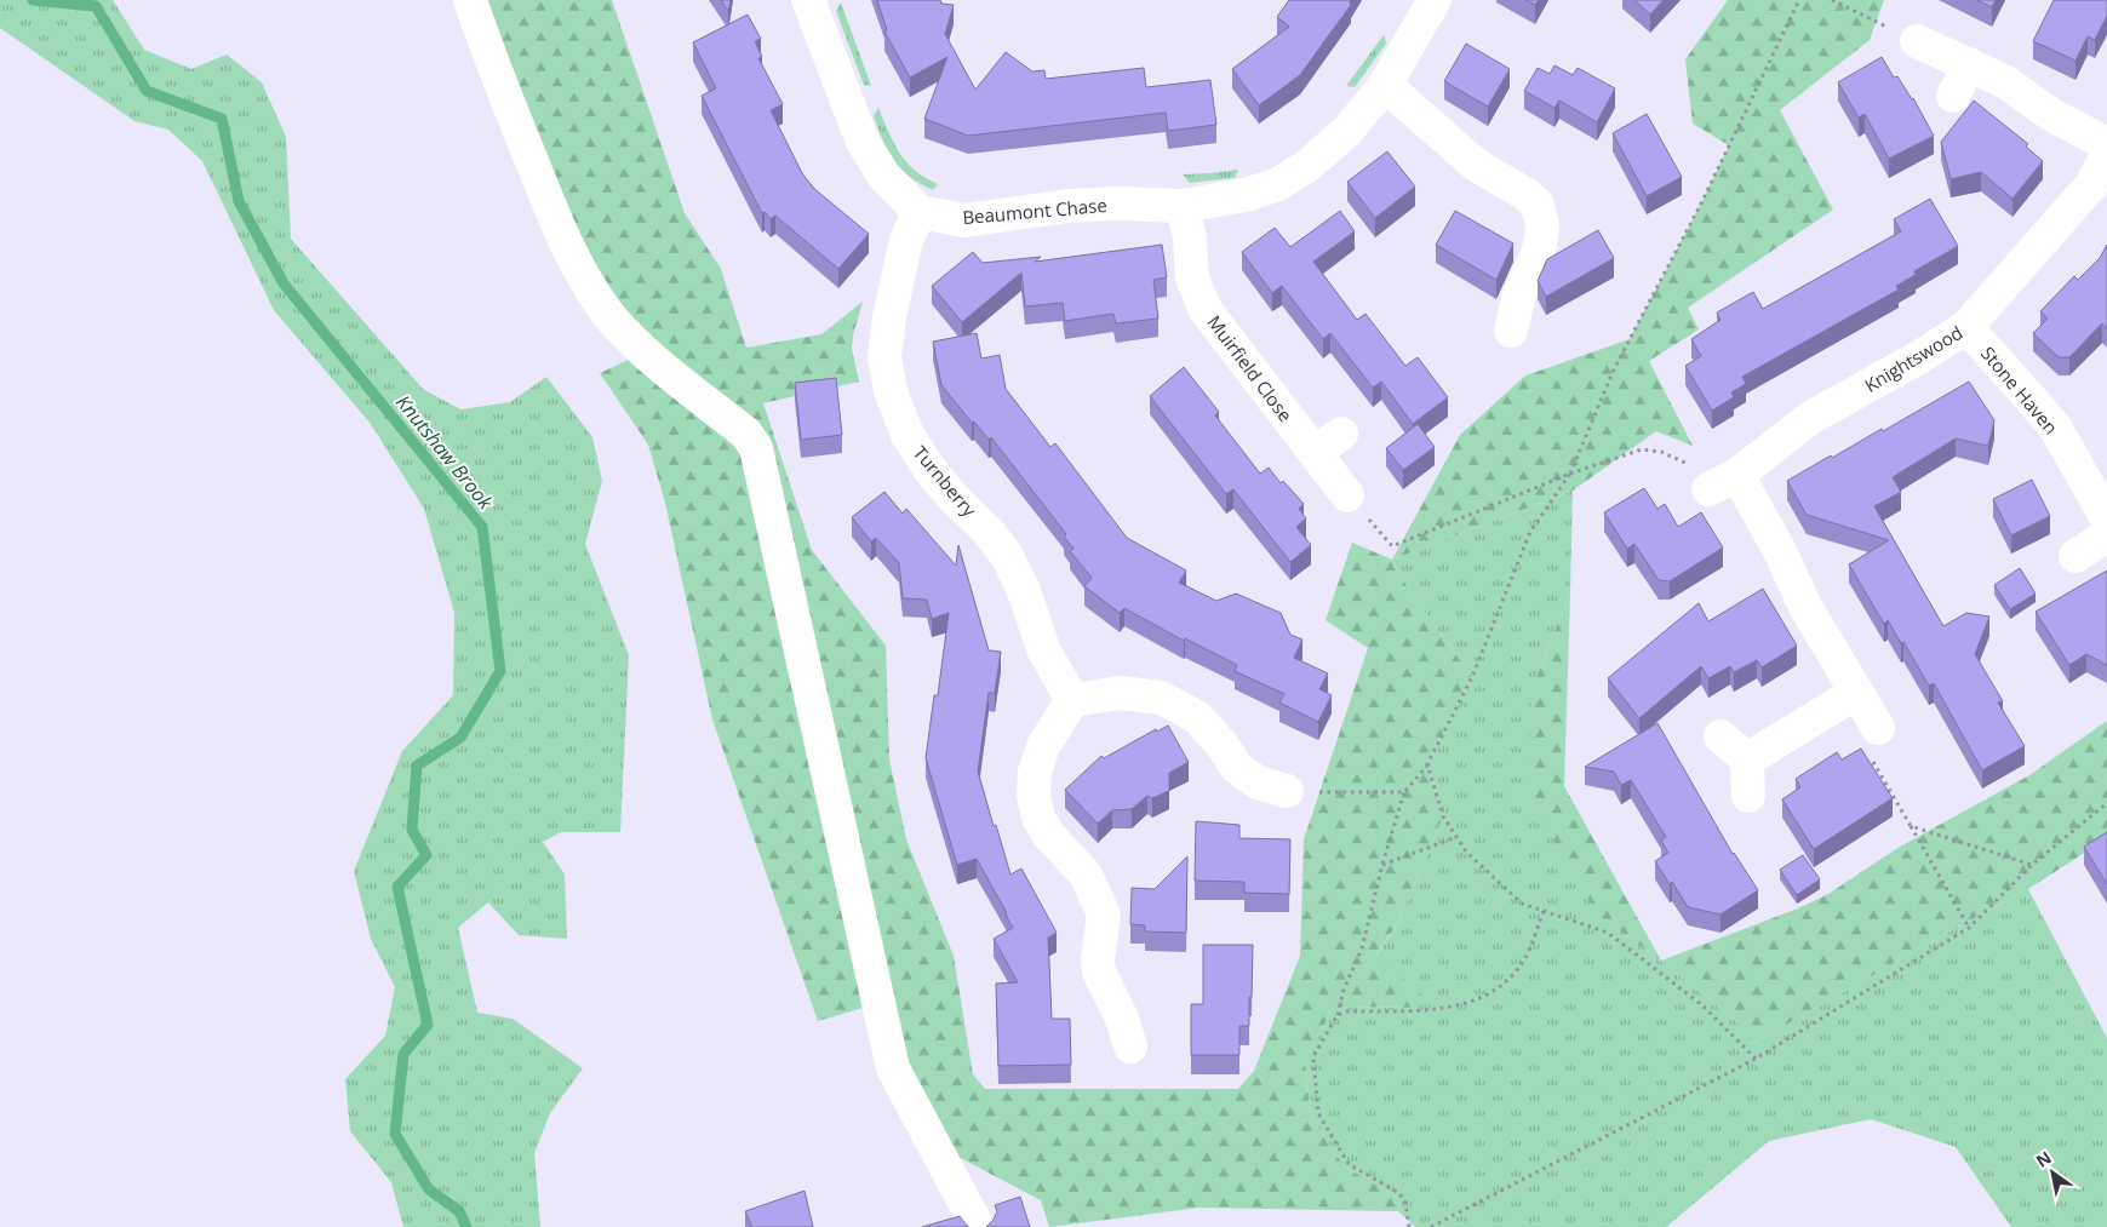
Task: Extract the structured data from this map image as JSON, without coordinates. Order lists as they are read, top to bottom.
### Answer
{
  "streets": {
    "street": [
      "Beaumont Chase",
      "Knightswood",
      "Muirfield Close",
      "Stone Haven",
      "Turnberry"
    ]
  },
  "crossings": [
    ["Beaumont Chase", "Muirfield Close"],
    ["Beaumont Chase", "Turnberry"],
    ["Knightswood", "Stone Haven"]
  ],
  "water": ["Knutshaw Brook"],
  "north": "top left"
}
